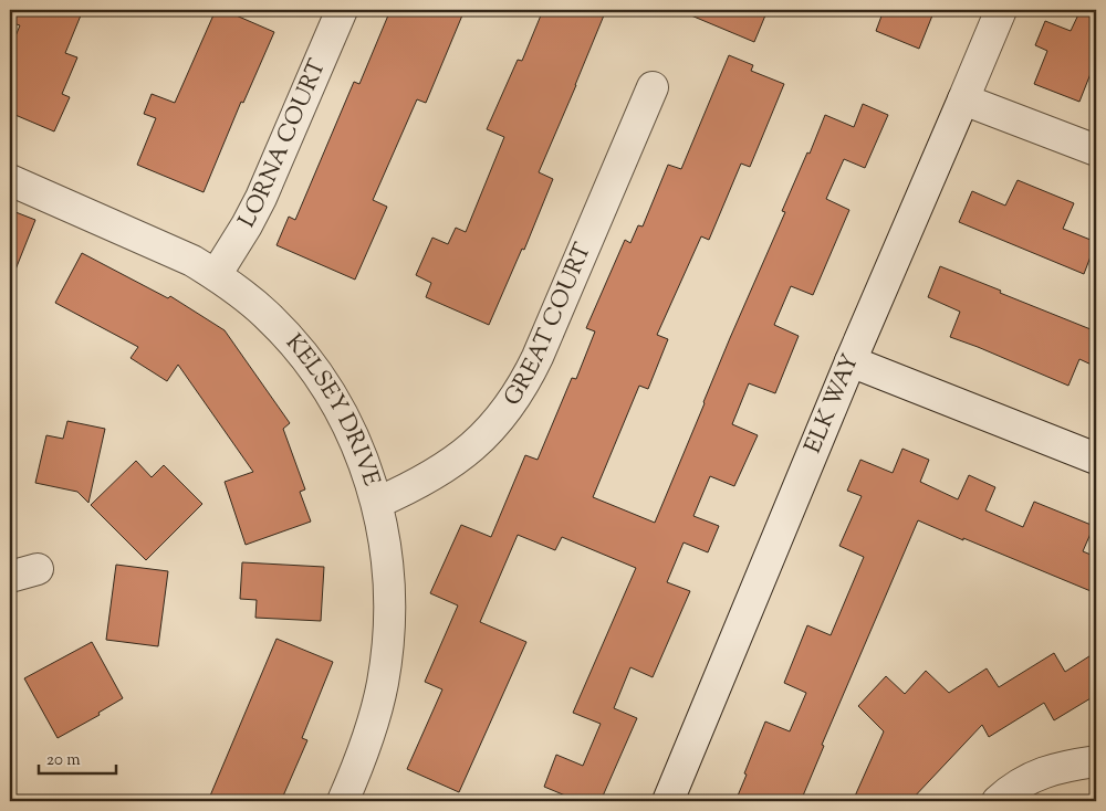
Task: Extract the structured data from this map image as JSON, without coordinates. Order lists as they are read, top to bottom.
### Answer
{
  "streets": {
    "street": [
      "LORNA COURT",
      "GREAT COURT",
      "ELK WAY",
      "KELSEY DRIVE"
    ]
  },
  "crossings": [
    ["LORNA COURT", "KELSEY DRIVE"],
    ["GREAT COURT", "KELSEY DRIVE"]
  ],
  "scale_bar": "20 m"
}
